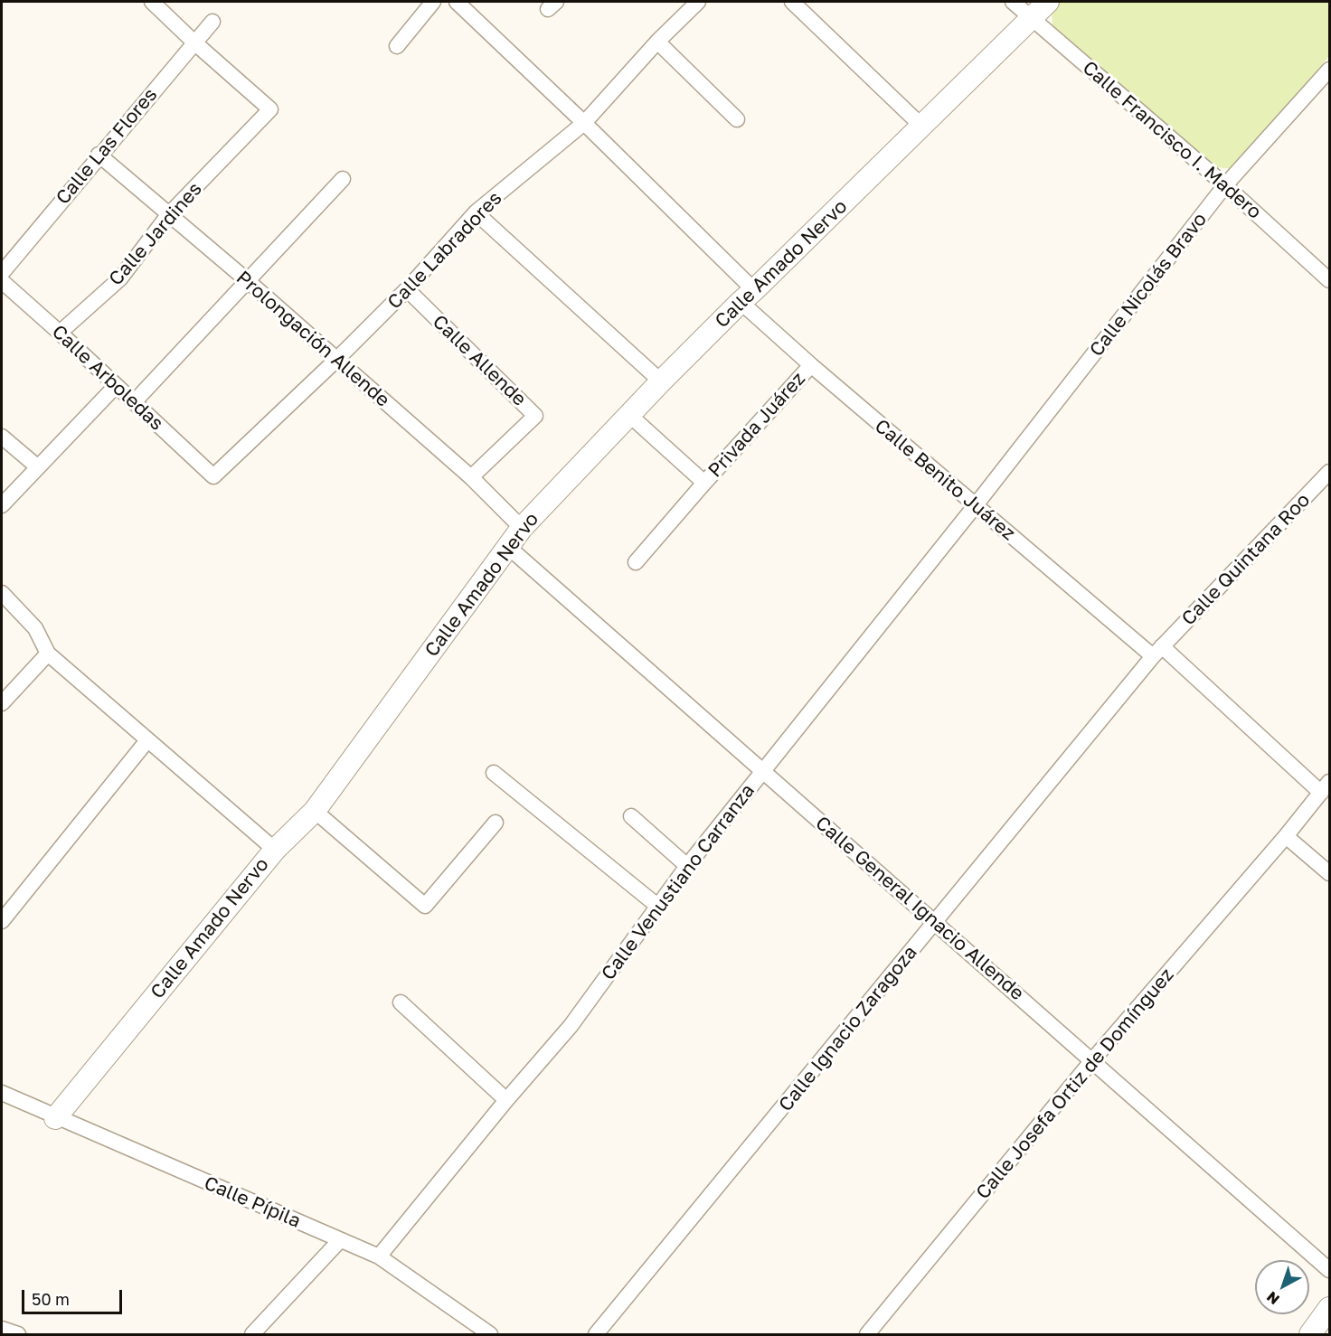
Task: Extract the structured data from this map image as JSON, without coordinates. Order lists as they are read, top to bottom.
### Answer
{
  "streets": {
    "street": [
      "Calle Francisco I. Madero",
      "Calle Las Flores",
      "Calle Jardines",
      "Calle Labradores",
      "Calle Amado Nervo",
      "Calle Nicolás Bravo",
      "Prolongación Allende",
      "Calle Allende",
      "Calle Arboledas",
      "Privada Juárez",
      "Calle Benito Juárez",
      "Calle Quintana Roo",
      "Calle Venustiano Carranza",
      "Calle General Ignacio Allende",
      "Calle Ignacio Zaragoza",
      "Calle Josefa Ortiz de Domínguez",
      "Calle Pípila"
    ]
  },
  "crossings": [
    ["Calle Francisco I. Madero", "Calle Amado Nervo"],
    ["Calle Francisco I. Madero", "Calle Nicolás Bravo"],
    ["Calle Las Flores", "Calle Jardines"],
    ["Calle Las Flores", "Prolongación Allende"],
    ["Calle Jardines", "Prolongación Allende"],
    ["Calle Jardines", "Calle Arboledas"],
    ["Calle Labradores", "Prolongación Allende"],
    ["Calle Labradores", "Calle Allende"],
    ["Calle Labradores", "Calle Arboledas"],
    ["Calle Labradores", "Calle Benito Juárez"],
    ["Calle Amado Nervo", "Prolongación Allende"],
    ["Calle Amado Nervo", "Privada Juárez"],
    ["Calle Amado Nervo", "Calle Benito Juárez"],
    ["Calle Amado Nervo", "Calle General Ignacio Allende"],
    ["Calle Amado Nervo", "Calle Pípila"],
    ["Calle Nicolás Bravo", "Calle Benito Juárez"],
    ["Calle Nicolás Bravo", "Calle Venustiano Carranza"],
    ["Prolongación Allende", "Calle Allende"],
    ["Privada Juárez", "Calle Benito Juárez"],
    ["Calle Benito Juárez", "Calle Quintana Roo"],
    ["Calle Benito Juárez", "Calle Venustiano Carranza"],
    ["Calle Benito Juárez", "Calle Ignacio Zaragoza"],
    ["Calle Benito Juárez", "Calle Josefa Ortiz de Domínguez"],
    ["Calle Quintana Roo", "Calle Ignacio Zaragoza"],
    ["Calle Venustiano Carranza", "Calle General Ignacio Allende"],
    ["Calle Venustiano Carranza", "Calle Pípila"],
    ["Calle General Ignacio Allende", "Calle Ignacio Zaragoza"],
    ["Calle General Ignacio Allende", "Calle Josefa Ortiz de Domínguez"]
  ],
  "scale_bar": "50 m",
  "north": "bottom left"
}
